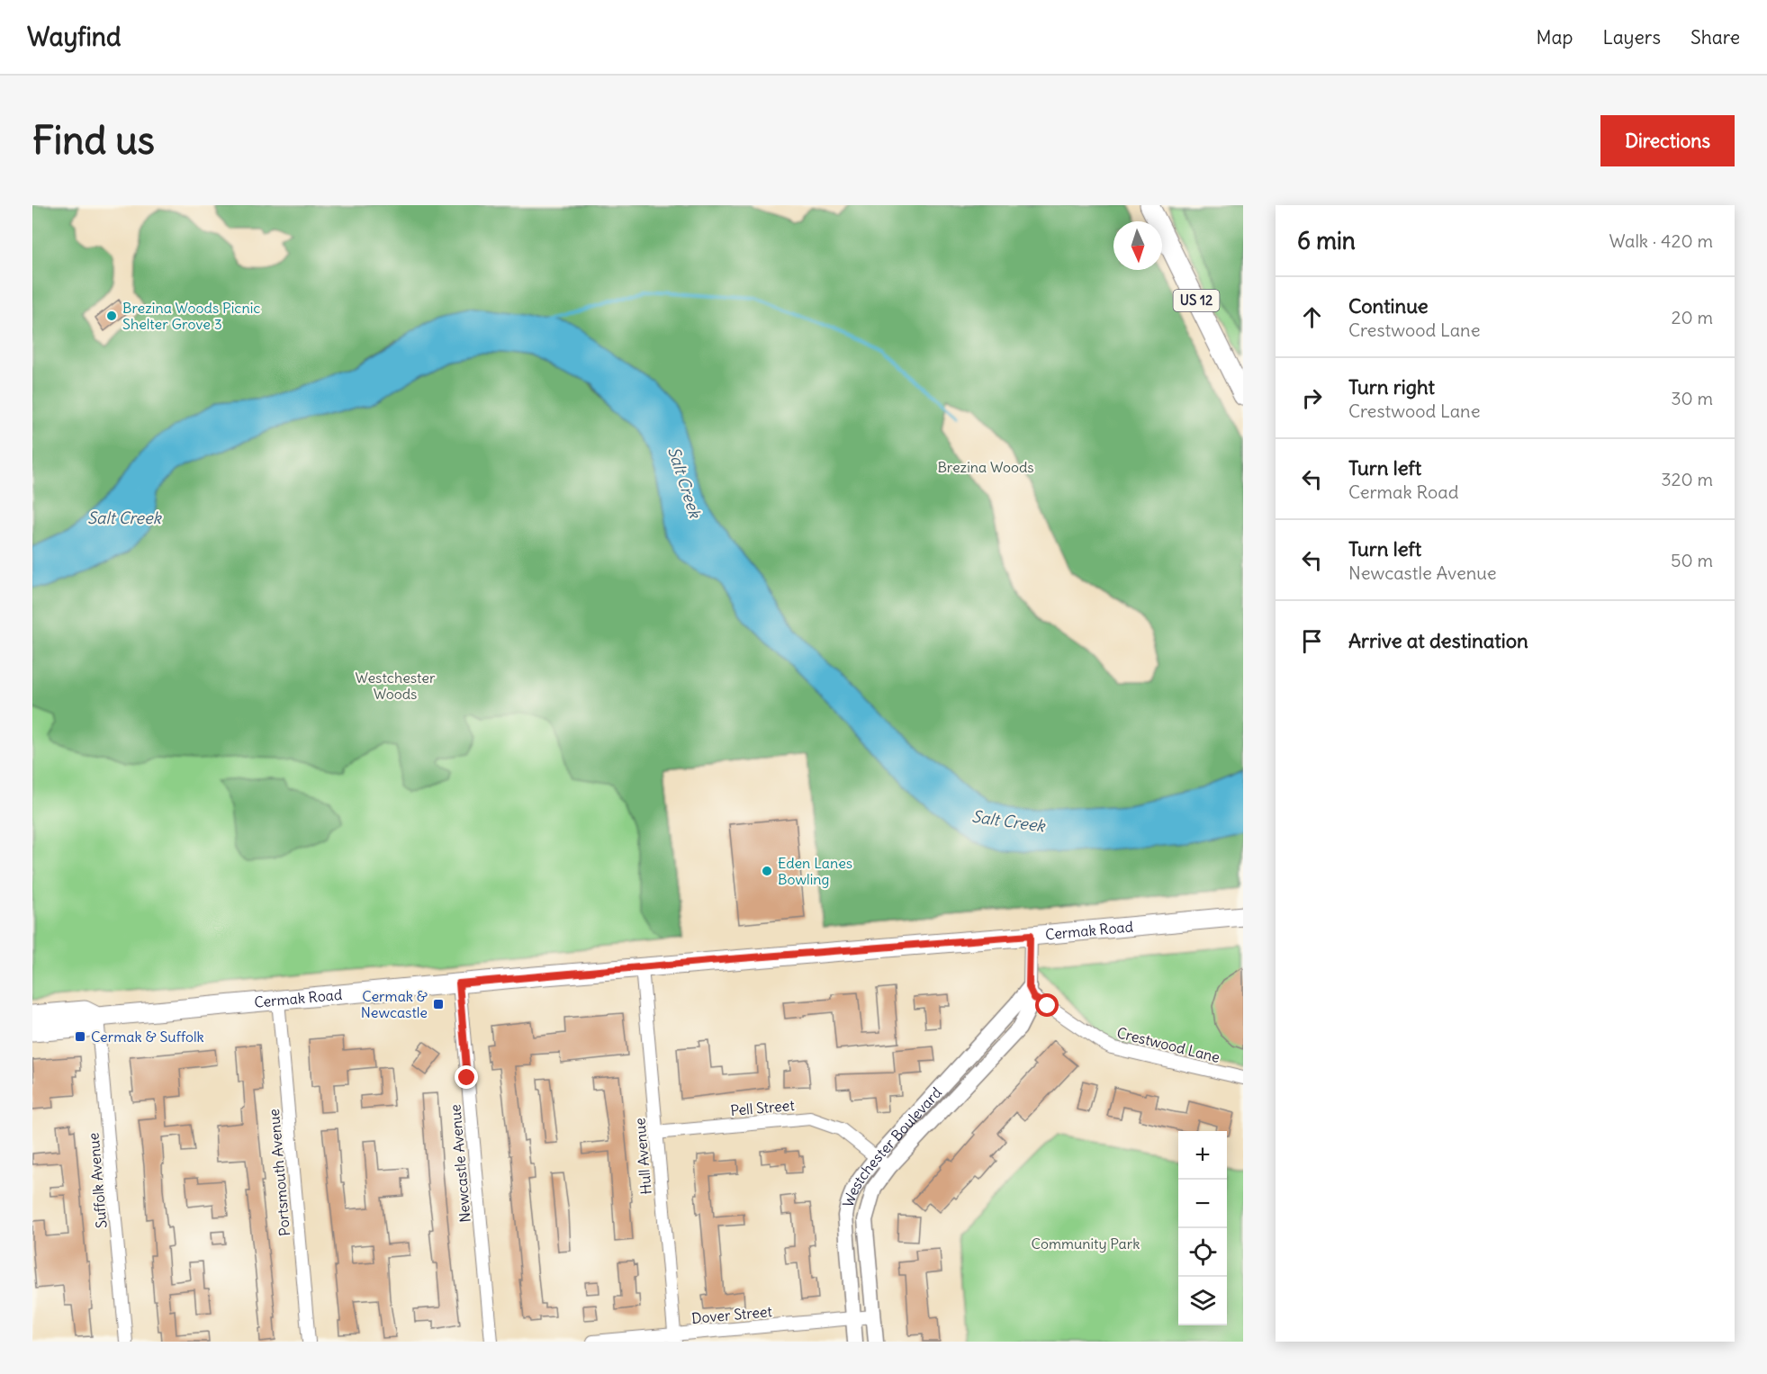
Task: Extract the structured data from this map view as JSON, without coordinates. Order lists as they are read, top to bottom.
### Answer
{
  "streets": {
    "main road": ["US 12", "Cermak Road"],
    "street": [
      "Crestwood Lane",
      "Pell Street",
      "Westchester Boulevard",
      "Hull Avenue",
      "Newcastle Avenue",
      "Portsmouth Avenue",
      "Suffolk Avenue",
      "Dover Street"
    ]
  },
  "crossings": [
    ["Cermak Road", "Hull Avenue"],
    ["Cermak Road", "Newcastle Avenue"],
    ["Cermak Road", "Portsmouth Avenue"],
    ["Cermak Road", "Suffolk Avenue"],
    ["Crestwood Lane", "Westchester Boulevard"],
    ["Pell Street", "Westchester Boulevard"],
    ["Pell Street", "Hull Avenue"],
    ["Westchester Boulevard", "Dover Street"],
    ["Hull Avenue", "Dover Street"]
  ],
  "water": ["Salt Creek"],
  "parks": ["Brezina Woods", "Westchester Woods", "Community Park"],
  "places": {
    "other": ["Brezina Woods Picnic Shelter Grove 3", "Eden Lanes Bowling"],
    "transit": ["Cermak & Newcastle", "Cermak & Suffolk"]
  },
  "north": "bottom",
  "page": {
    "header": "Wayfind",
    "nav": ["Map", "Layers", "Share"],
    "buttons": "Directions",
    "title": "Find us",
    "heading": ["6 min", "Walk · 420 m"],
    "list": [
      ["Continue", "Crestwood Lane", "20 m"],
      ["Turn right", "Crestwood Lane", "30 m"],
      ["Turn left", "Cermak Road", "320 m"],
      ["Turn left", "Newcastle Avenue", "50 m"],
      "Arrive at destination"
    ],
    "map_buttons": ["+", "−"]
  }
}
